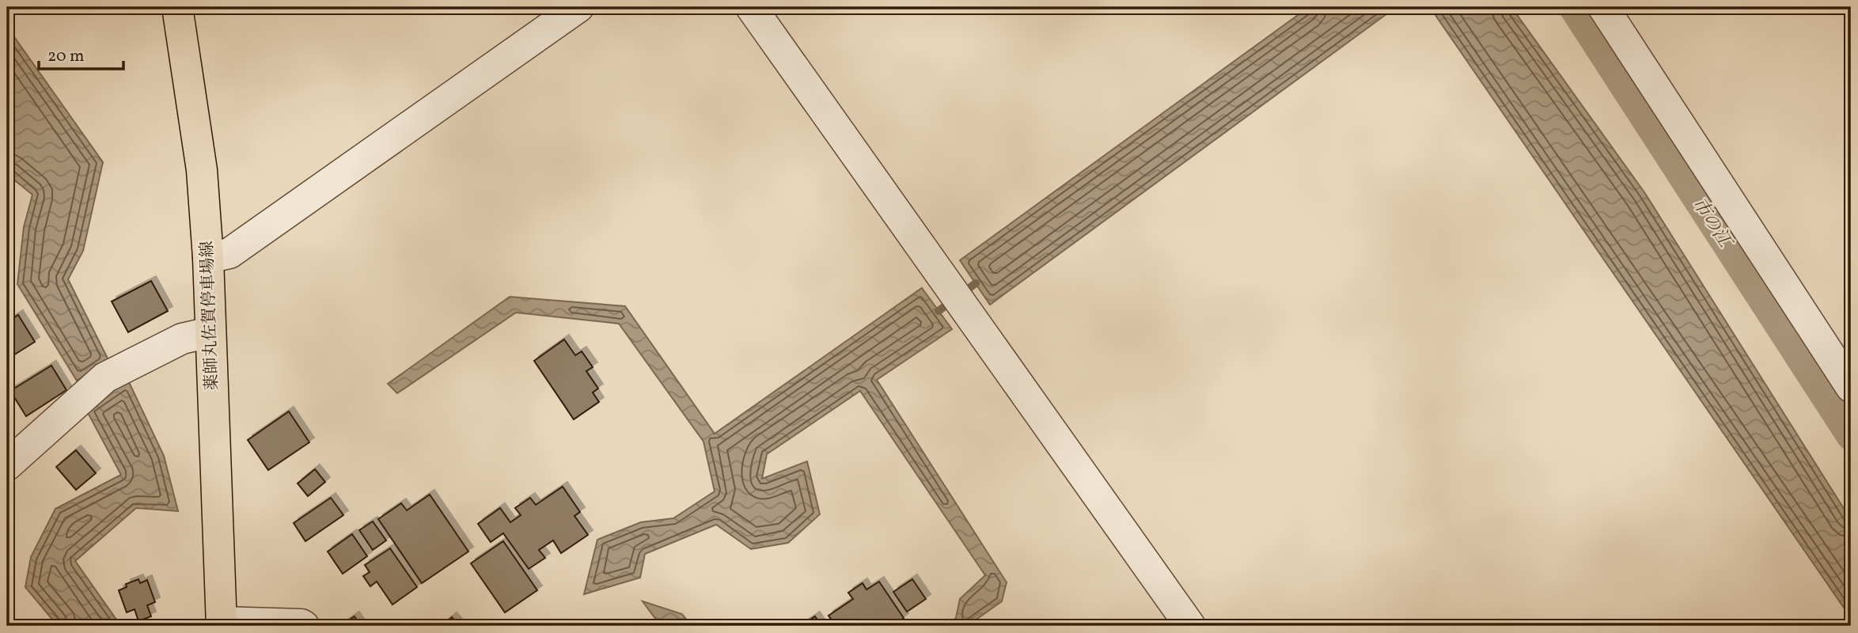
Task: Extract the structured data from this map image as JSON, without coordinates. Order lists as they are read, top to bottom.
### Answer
{
  "streets": {
    "main road": ["薬師丸佐賀停車場線"]
  },
  "water": ["市の江"],
  "scale_bar": "20 m"
}
